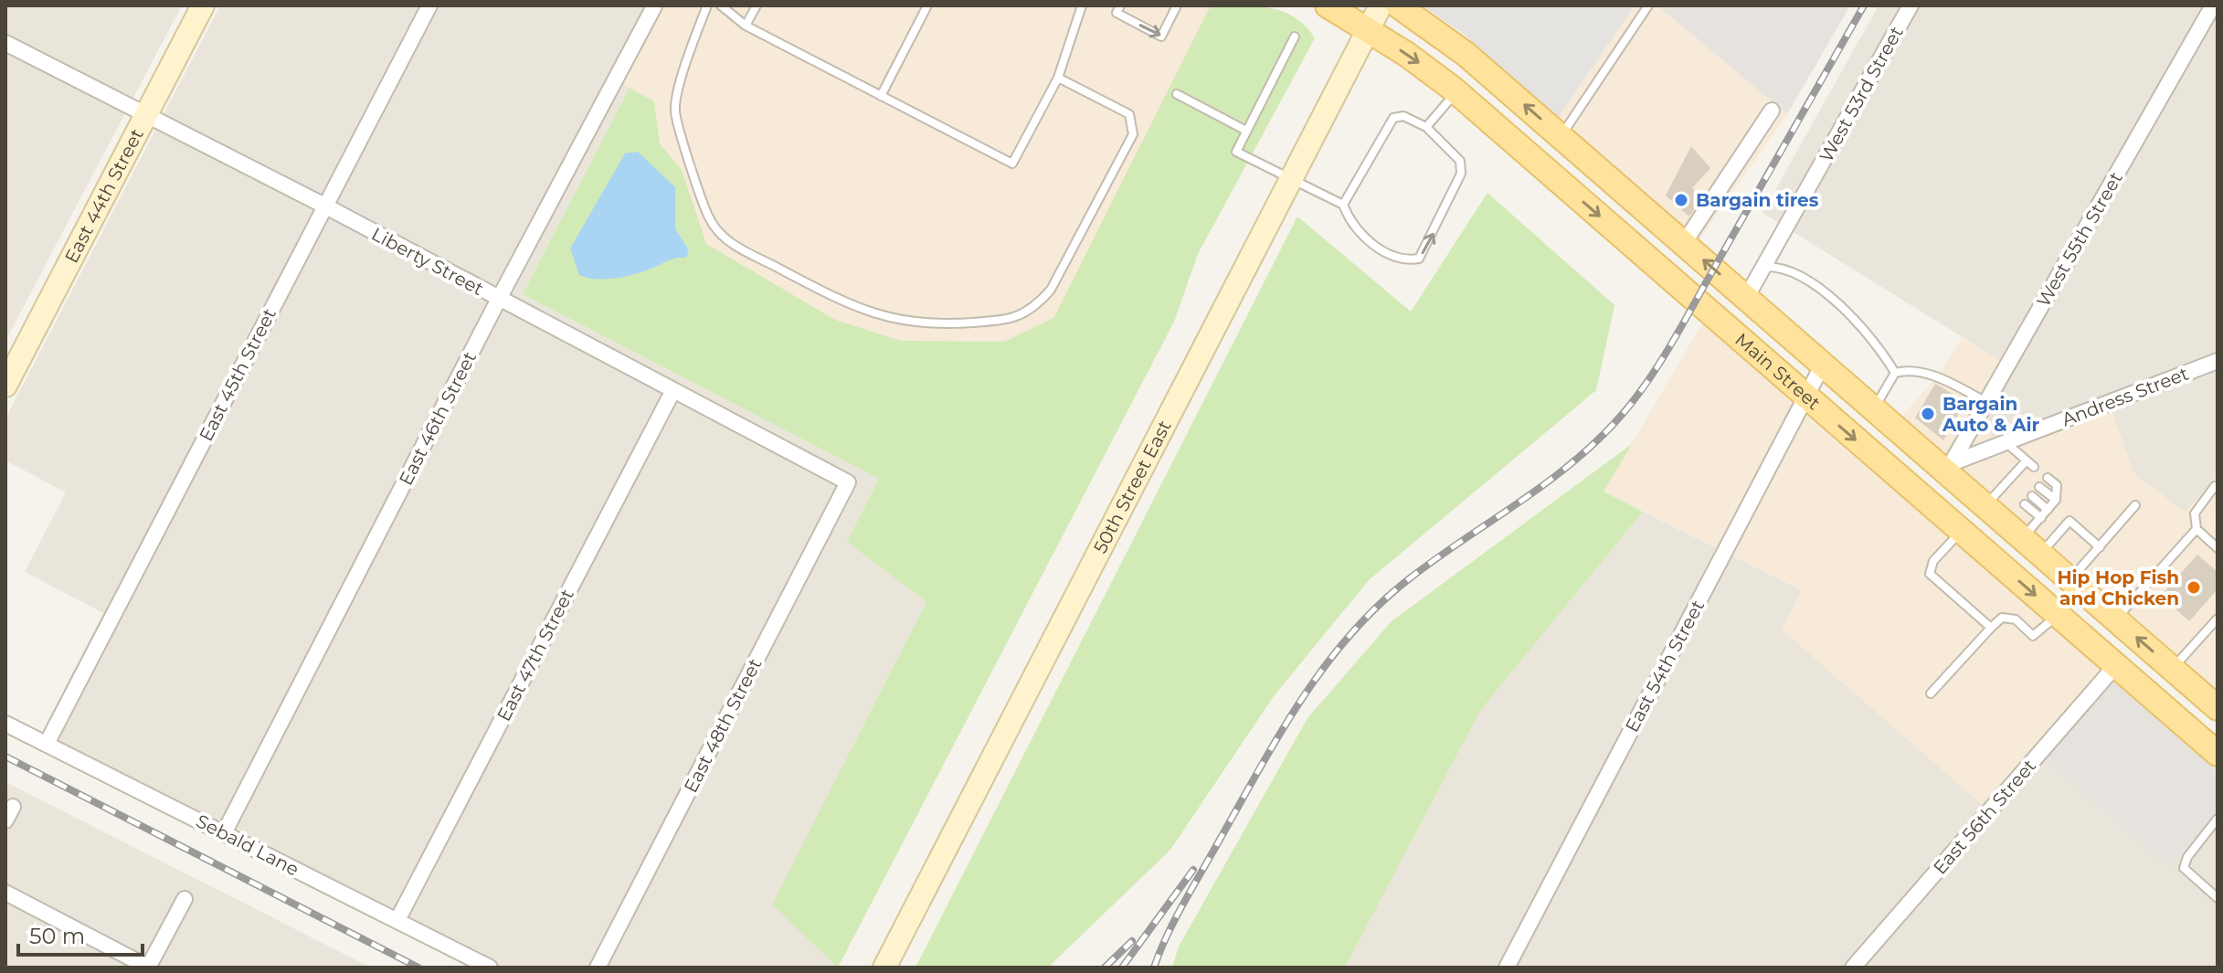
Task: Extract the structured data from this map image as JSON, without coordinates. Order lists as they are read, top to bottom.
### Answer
{
  "streets": {
    "main road": ["Main Street"],
    "street": [
      "West 53rd Street",
      "East 44th Street",
      "West 55th Street",
      "Liberty Street",
      "East 45th Street",
      "Andress Street",
      "East 46th Street",
      "50th Street East",
      "East 47th Street",
      "East 54th Street",
      "East 48th Street",
      "East 56th Street",
      "Sebald Lane"
    ]
  },
  "crossings": [
    ["West 53rd Street", "Main Street"],
    ["East 44th Street", "Liberty Street"],
    ["West 55th Street", "Main Street"],
    ["West 55th Street", "Andress Street"],
    ["Liberty Street", "East 45th Street"],
    ["Liberty Street", "East 46th Street"],
    ["Liberty Street", "East 47th Street"],
    ["Liberty Street", "East 48th Street"],
    ["Main Street", "Andress Street"],
    ["Main Street", "50th Street East"],
    ["Main Street", "East 54th Street"],
    ["Main Street", "East 56th Street"],
    ["East 45th Street", "Sebald Lane"],
    ["East 46th Street", "Sebald Lane"],
    ["East 47th Street", "Sebald Lane"]
  ],
  "places": ["Bargain tires", "Bargain Auto & Air", "Hip Hop Fish and Chicken"],
  "scale_bar": "50 m"
}
